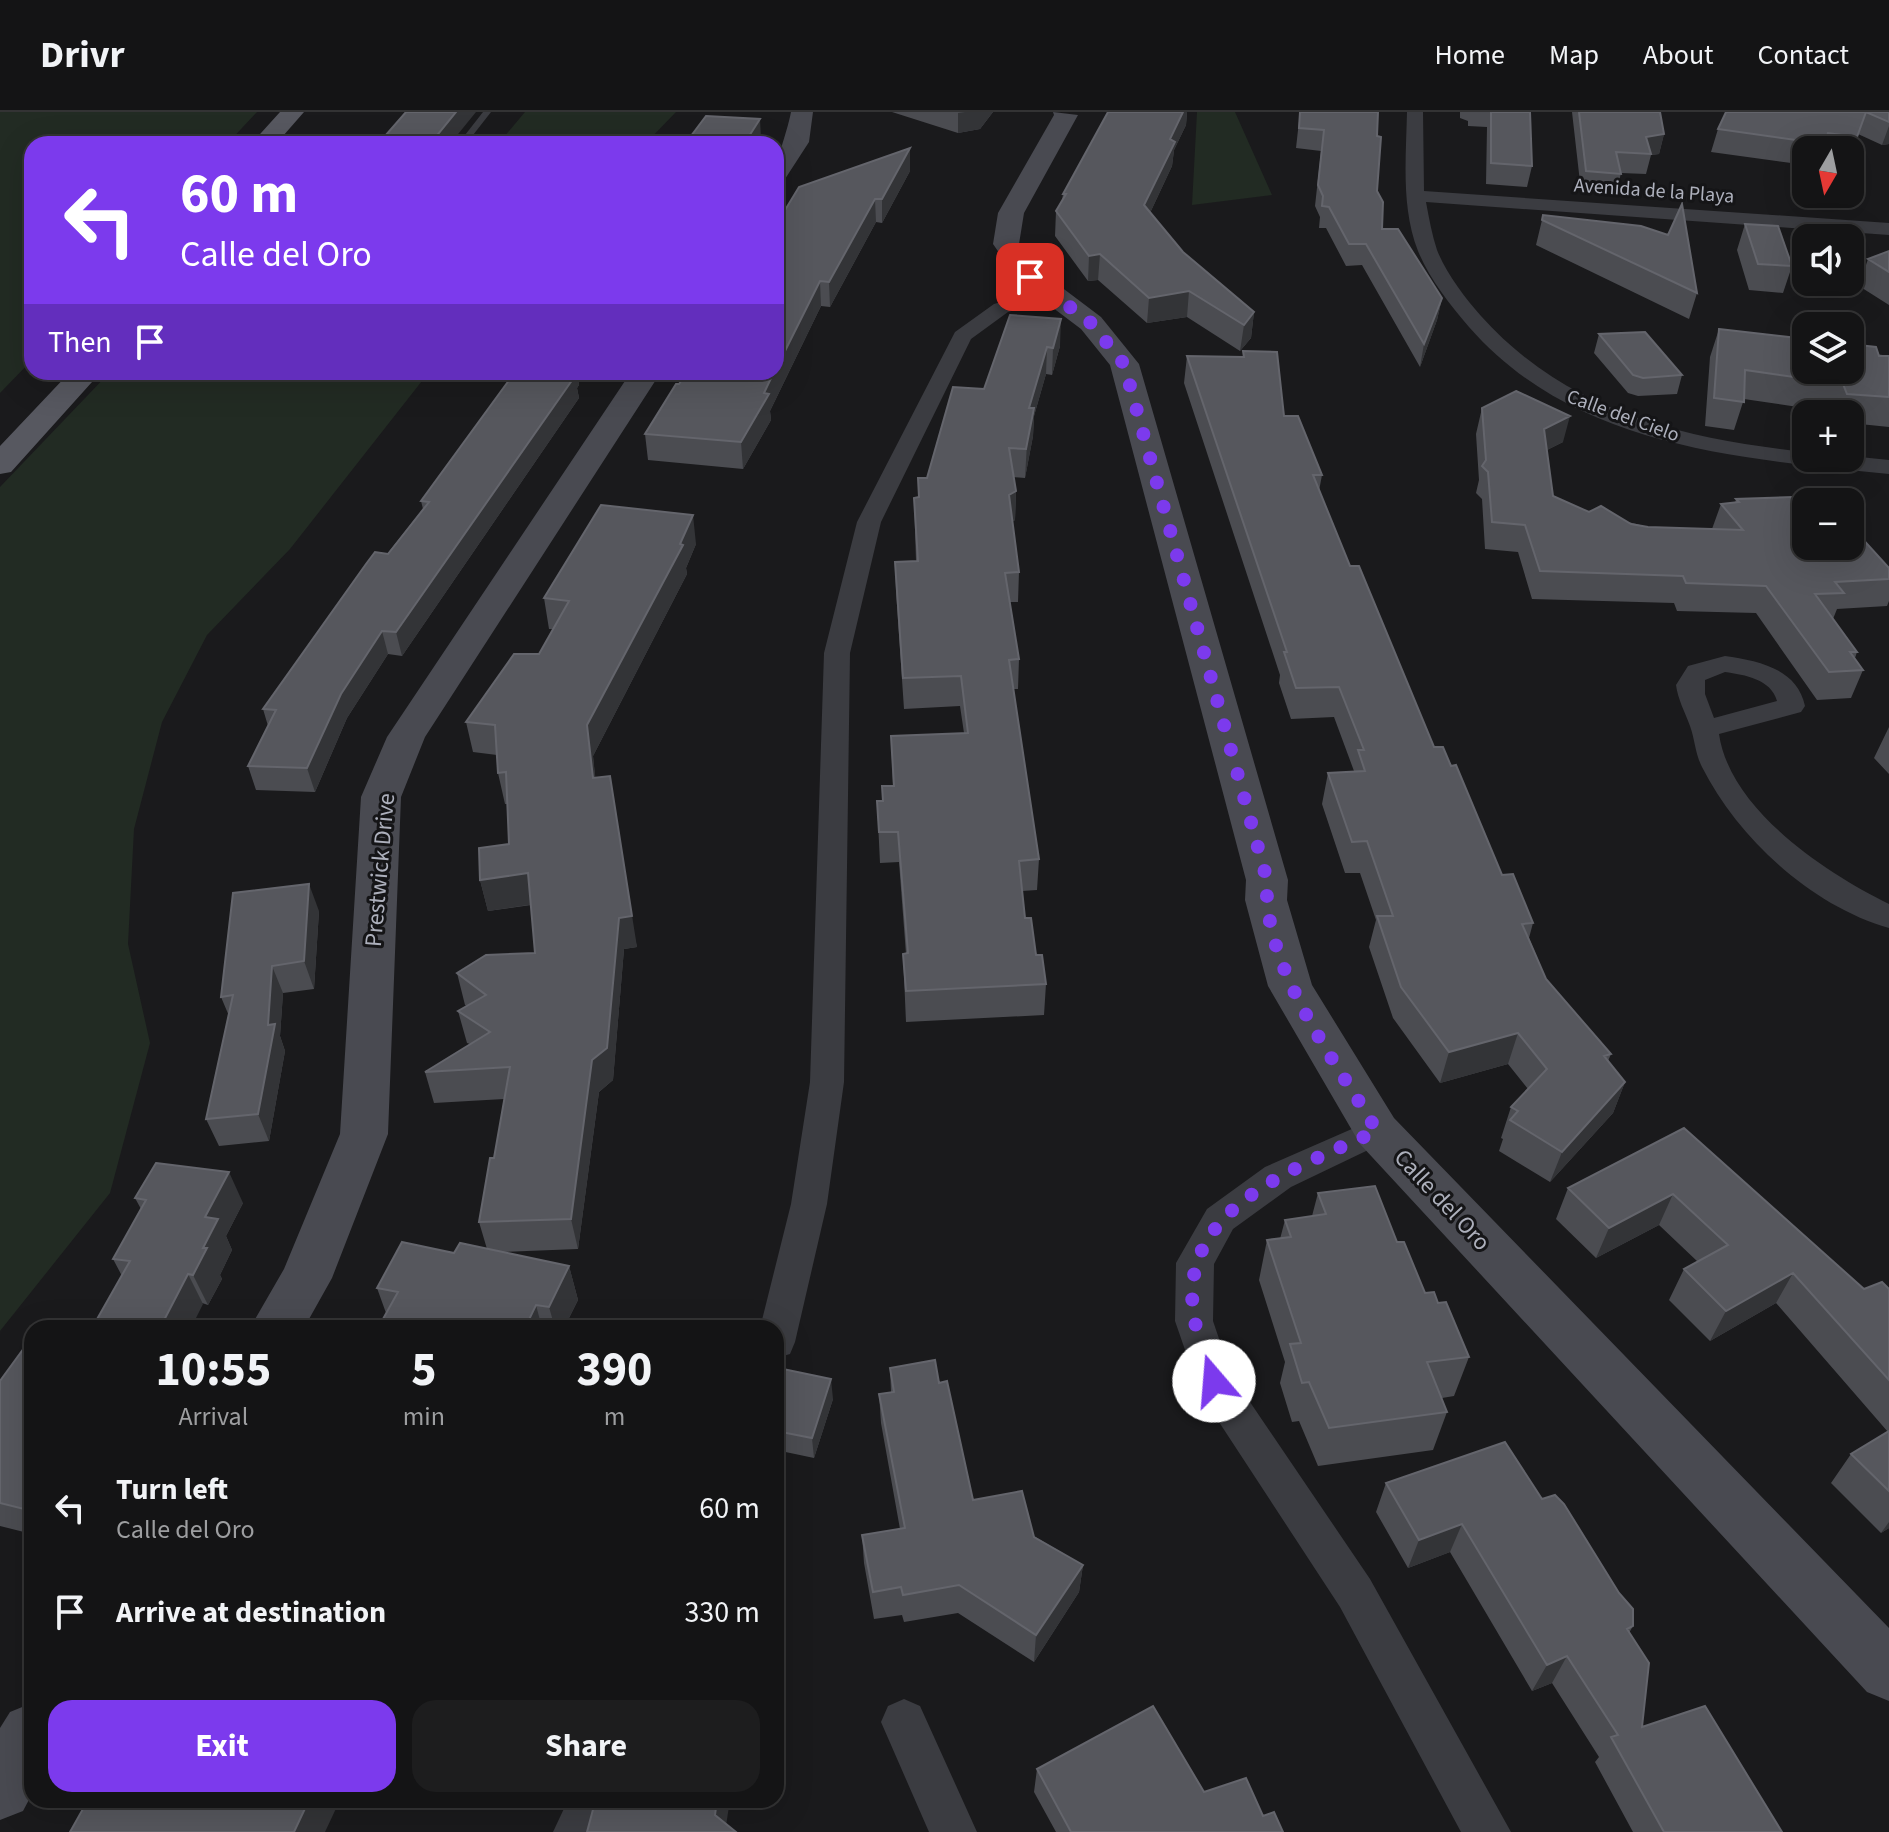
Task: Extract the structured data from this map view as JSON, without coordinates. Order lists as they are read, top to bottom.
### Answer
{
  "streets": {
    "street": [
      "Avenida de la Playa",
      "Calle del Cielo",
      "Prestwick Drive",
      "Calle del Oro"
    ]
  },
  "crossings": [
    ["Avenida de la Playa", "Calle del Cielo"]
  ],
  "north": "bottom",
  "page": {
    "header": "Drivr",
    "nav": [
      "Home",
      "Map",
      "About",
      "Contact"
    ],
    "map_buttons": ["+", "−"],
    "turn": ["60 m", "Calle del Oro"],
    "then": "Then",
    "eta": [
      "10:55",
      "Arrival",
      "5",
      "min",
      "390",
      "m"
    ],
    "list": [
      {
        "name": "Turn left",
        "note": "Calle del Oro",
        "value": "60 m"
      },
      {
        "name": "Arrive at destination",
        "value": "330 m"
      }
    ],
    "buttons": ["Exit", "Share"]
  }
}
